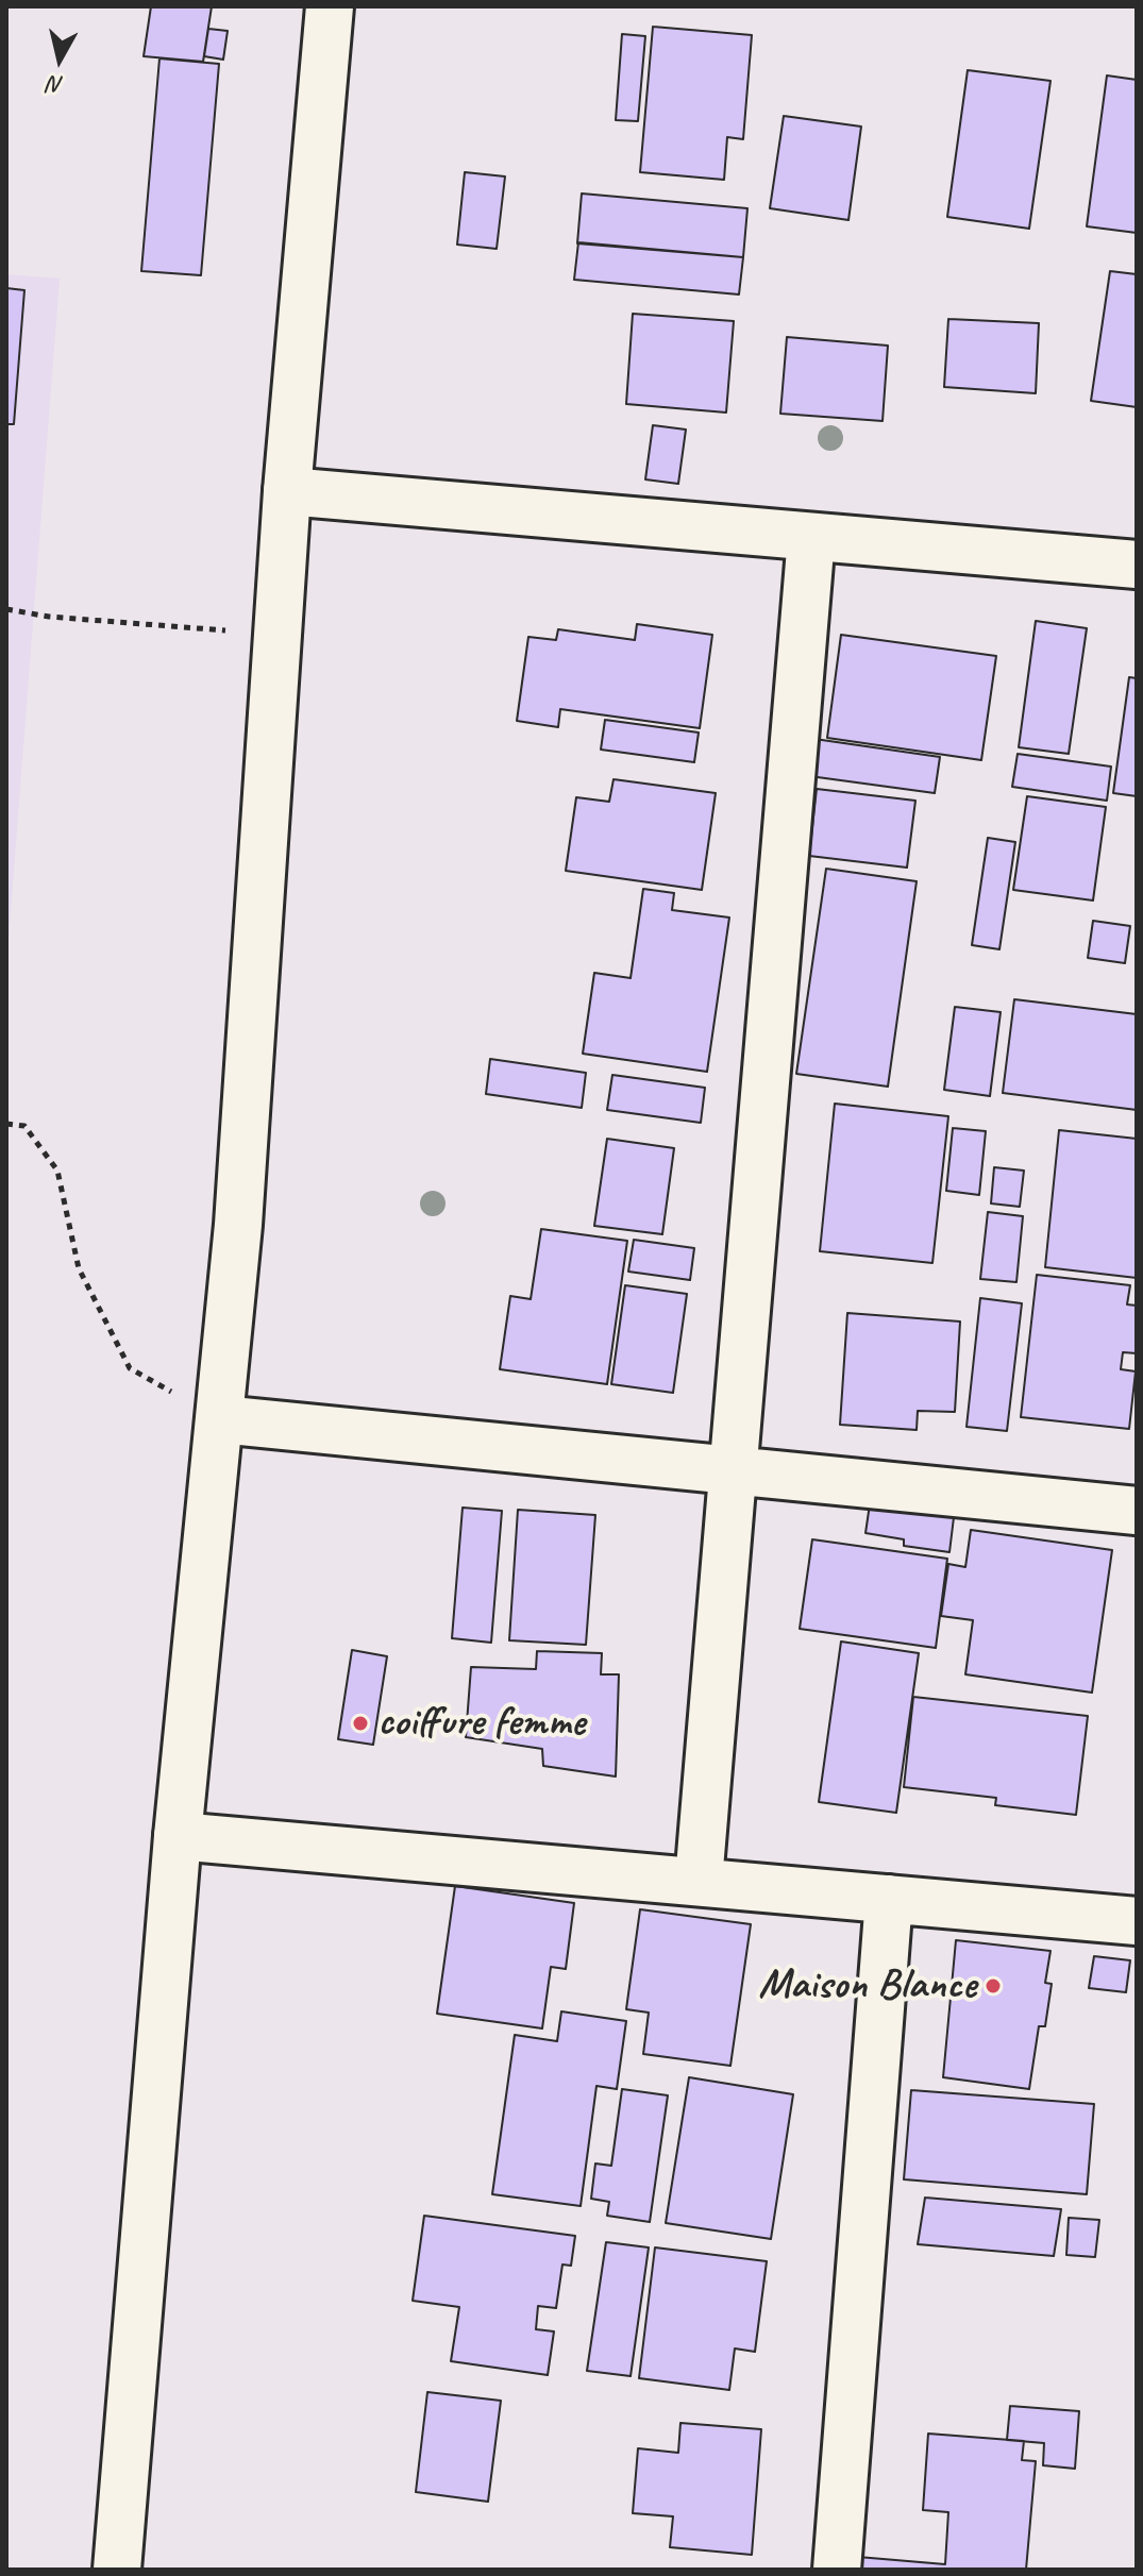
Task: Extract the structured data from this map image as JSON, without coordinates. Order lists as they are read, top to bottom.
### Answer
{
  "places": ["coiffure femme", "Maison Blance"],
  "north": "bottom"
}
